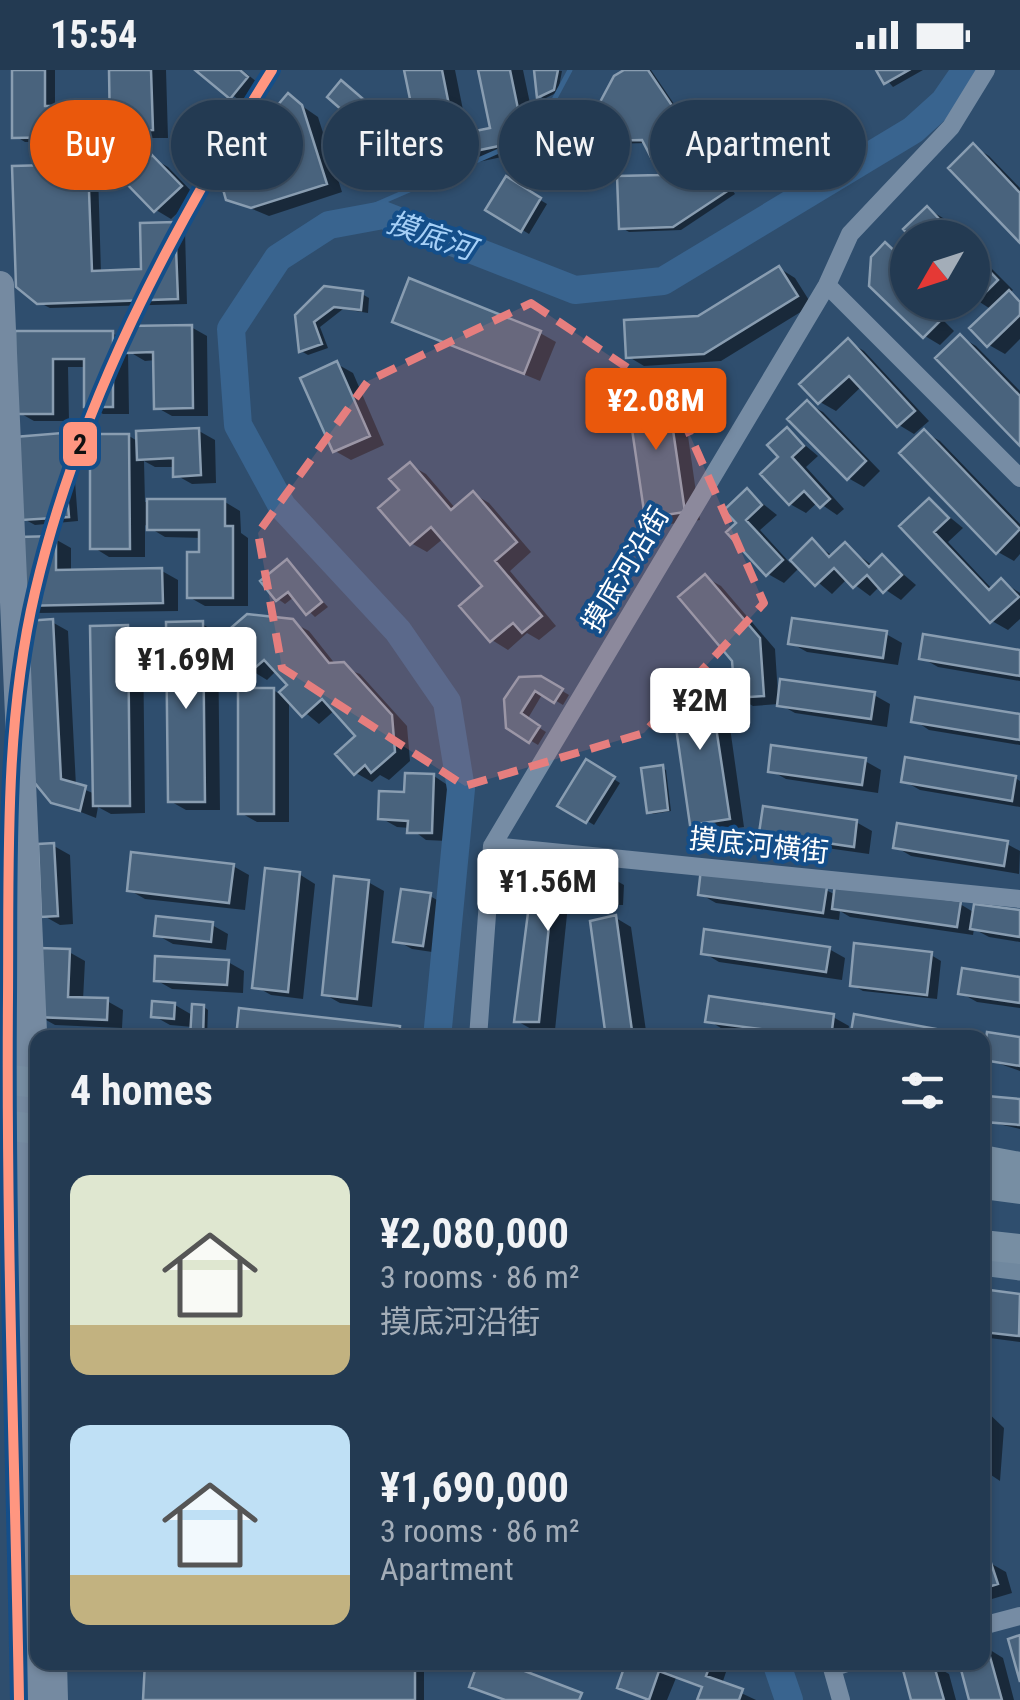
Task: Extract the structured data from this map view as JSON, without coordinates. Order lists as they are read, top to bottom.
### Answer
{
  "streets": {
    "street": ["摸底河沿街", "摸底河横街"]
  },
  "crossings": [
    ["摸底河沿街", "摸底河横街"]
  ],
  "water": ["摸底河"],
  "lines": ["transit line 2"],
  "north": "bottom left",
  "page": {
    "status": "15:54",
    "chip": [
      "Buy",
      "Rent",
      "Filters",
      "New",
      "Apartment"
    ],
    "price": [
      "¥2.08M",
      "¥1.69M",
      "¥2M",
      "¥1.56M"
    ],
    "heading": "4 homes",
    "list": [
      {
        "name": "¥2,080,000",
        "note": "3 rooms · 86 m² · 摸底河沿街"
      },
      {
        "name": "¥1,690,000",
        "note": "3 rooms · 86 m² · Apartment"
      }
    ]
  }
}
